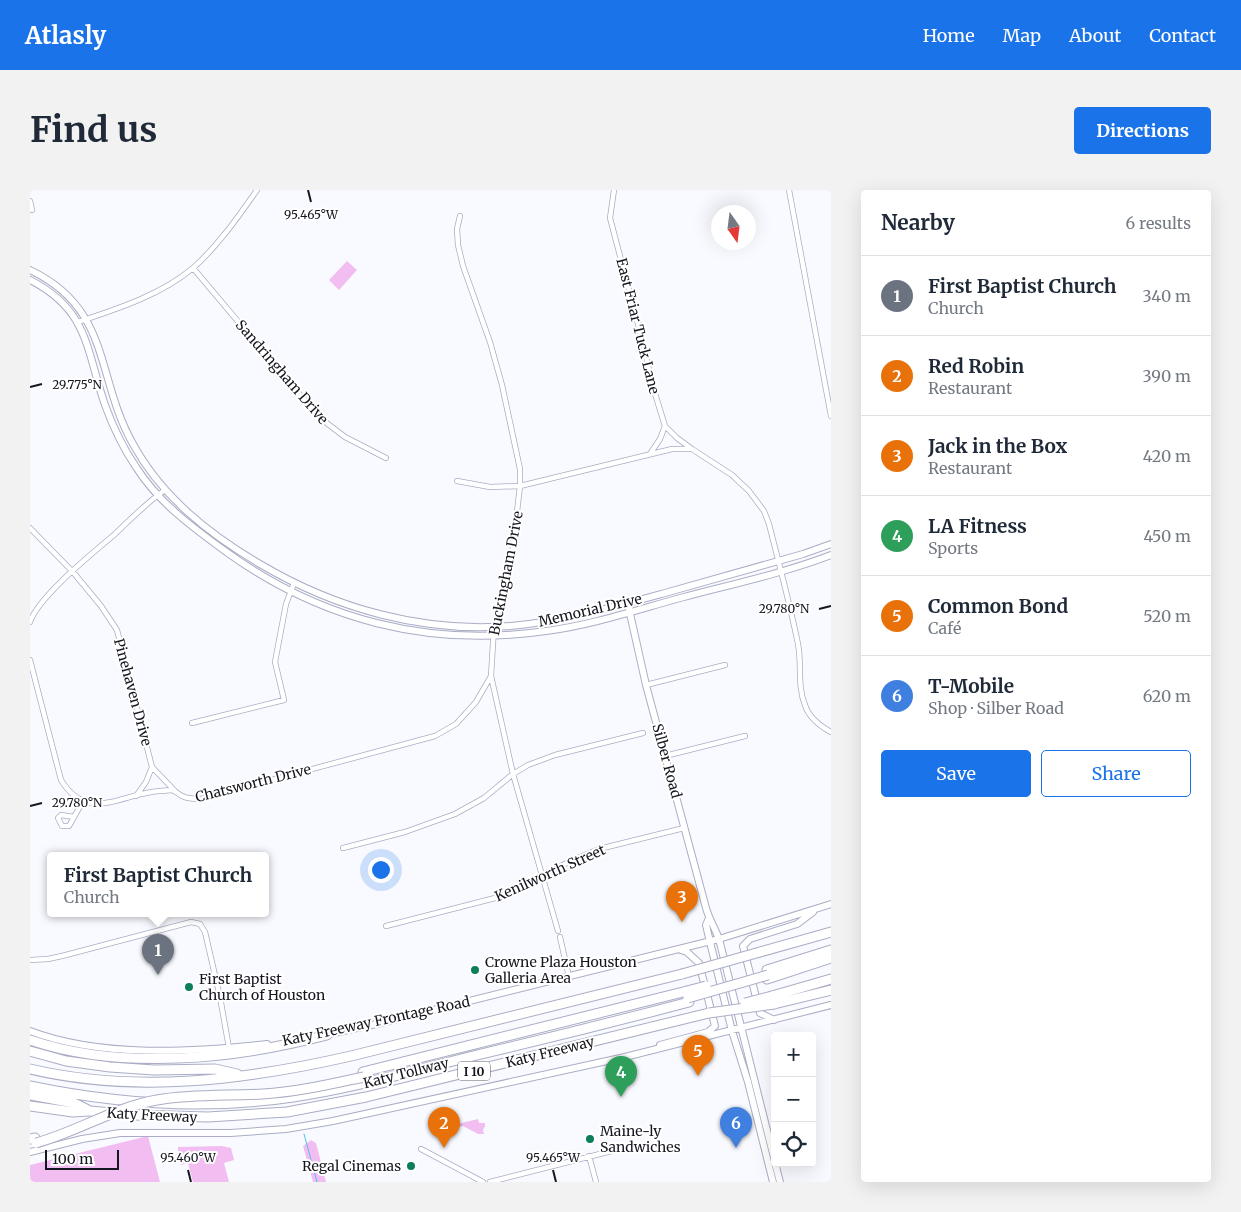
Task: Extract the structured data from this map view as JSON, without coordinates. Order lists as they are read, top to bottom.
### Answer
{
  "streets": {
    "highway": ["Katy Freeway", "I 10", "Katy Tollway"],
    "main road": ["Memorial Drive", "Silber Road", "Katy Freeway Frontage Road"],
    "street": [
      "East Friar Tuck Lane",
      "Sandringham Drive",
      "Buckingham Drive",
      "Pinehaven Drive",
      "Chatsworth Drive",
      "Kenilworth Street"
    ]
  },
  "crossings": [
    ["East Friar Tuck Lane", "Memorial Drive"],
    ["Buckingham Drive", "Memorial Drive"],
    ["Buckingham Drive", "Chatsworth Drive"],
    ["Buckingham Drive", "Kenilworth Street"],
    ["Memorial Drive", "Silber Road"],
    ["Pinehaven Drive", "Chatsworth Drive"],
    ["Silber Road", "Kenilworth Street"],
    ["Silber Road", "Katy Freeway Frontage Road"]
  ],
  "places": [
    "Crowne Plaza Houston Galleria Area",
    "First Baptist Church of Houston",
    "Maine-ly Sandwiches",
    "Regal Cinemas"
  ],
  "scale_bar": "100 m",
  "north": "bottom",
  "page": {
    "header": "Atlasly",
    "nav": [
      "Home",
      "Map",
      "About",
      "Contact"
    ],
    "buttons": [
      "Directions",
      ["Save", "Share"]
    ],
    "title": "Find us",
    "heading": ["Nearby", "6 results"],
    "list": [
      {
        "mark": "1",
        "name": "First Baptist Church",
        "note": "Church",
        "value": "340 m"
      },
      {
        "mark": "2",
        "name": "Red Robin",
        "note": "Restaurant",
        "value": "390 m"
      },
      {
        "mark": "3",
        "name": "Jack in the Box",
        "note": "Restaurant",
        "value": "420 m"
      },
      {
        "mark": "4",
        "name": "LA Fitness",
        "note": "Sports",
        "value": "450 m"
      },
      {
        "mark": "5",
        "name": "Common Bond",
        "note": "Café",
        "value": "520 m"
      },
      {
        "mark": "6",
        "name": "T-Mobile",
        "note": "Shop · Silber Road",
        "value": "620 m"
      }
    ],
    "popup": ["First Baptist Church", "Church"],
    "pins": [
      "3",
      "1",
      "5",
      "4",
      "2",
      "6"
    ],
    "map_buttons": ["+", "−"],
    "scale": "100 m"
  },
  "coordinates": [
    "95.465°W",
    "29.775°N",
    "29.780°N",
    "95.460°W"
  ]
}
